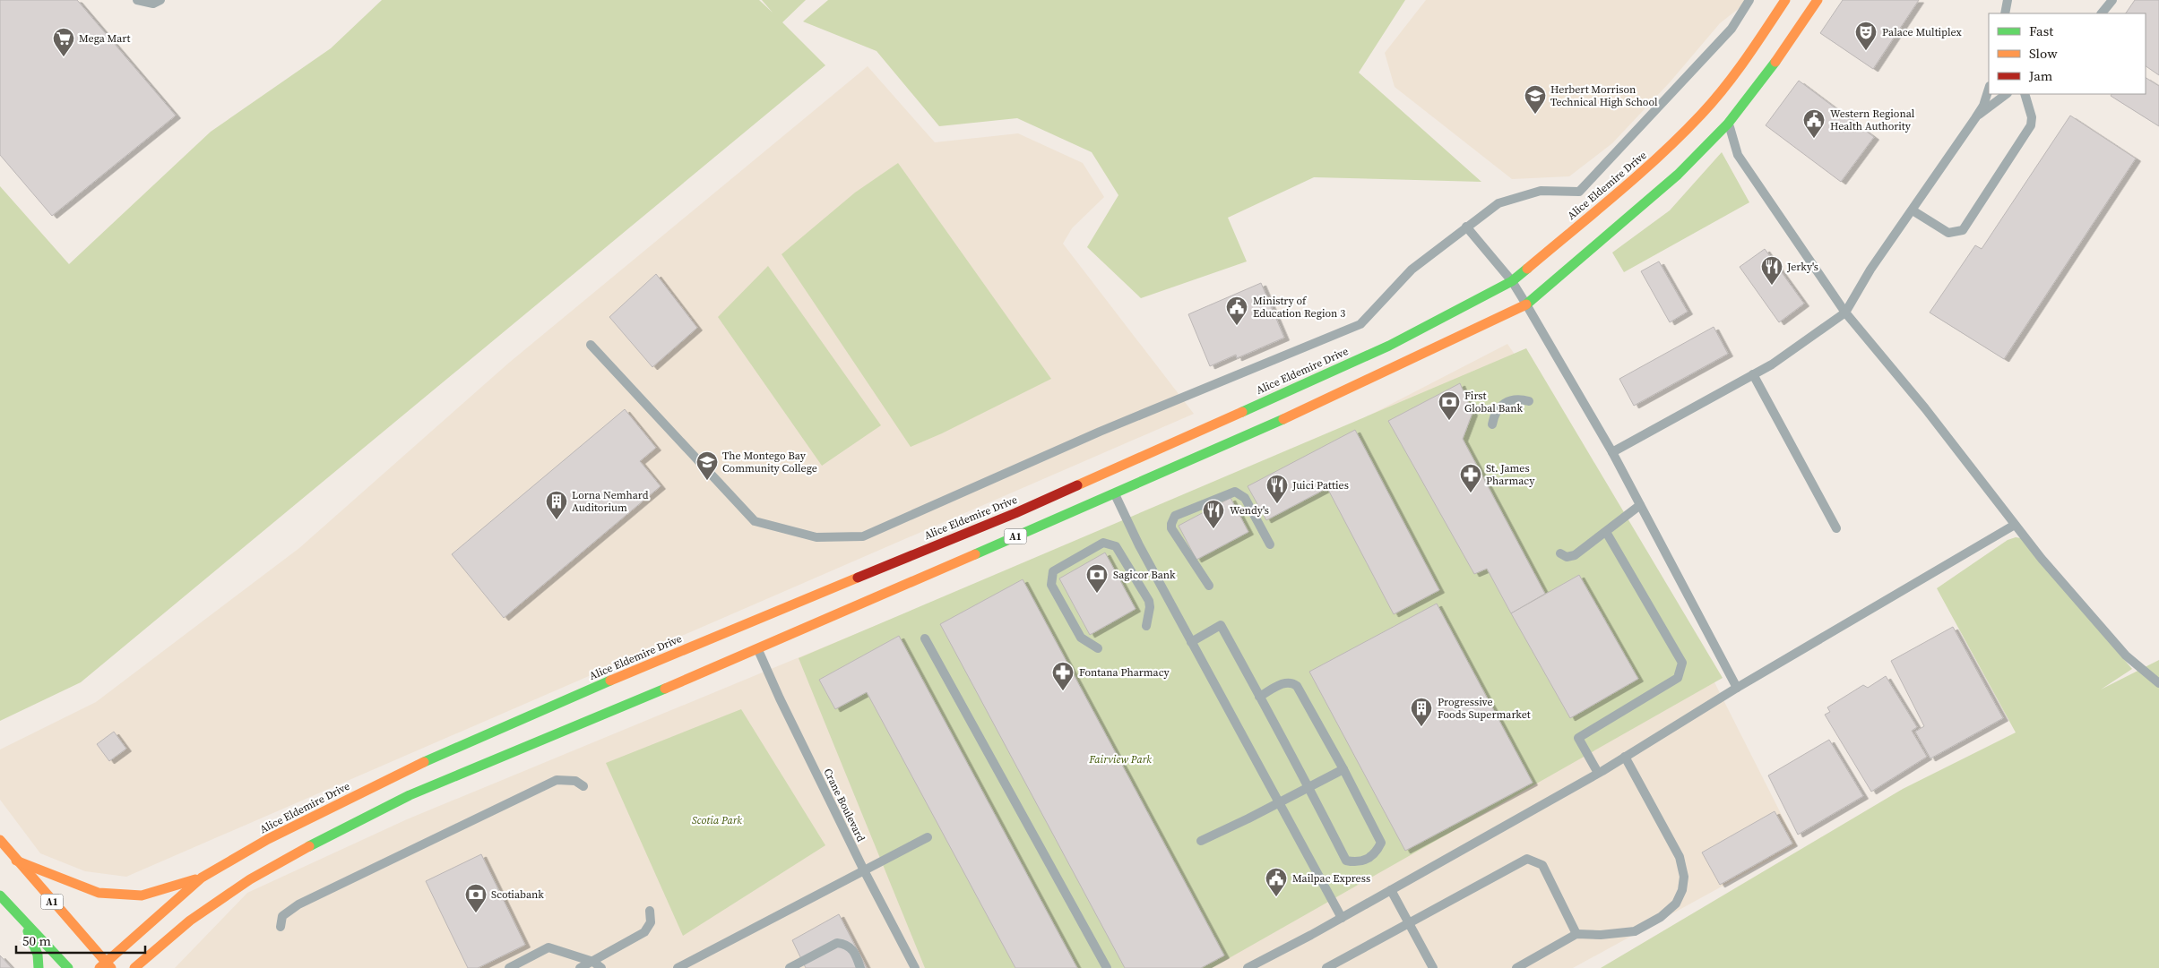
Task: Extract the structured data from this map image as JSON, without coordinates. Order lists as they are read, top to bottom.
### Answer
{
  "streets": {
    "main road": ["Alice Eldemire Drive", "A1"],
    "lane": ["Crane Boulevard"]
  },
  "crossings": [
    ["Alice Eldemire Drive", "A1"],
    ["A1", "Crane Boulevard"]
  ],
  "parks": ["Fairview Park", "Scotia Park"],
  "places": {
    "theatre": ["Palace Multiplex"],
    "supermarket": ["Mega Mart"],
    "school or university": ["Herbert Morrison Technical High School", "The Montego Bay Community College"],
    "public building": ["Western Regional Health Authority", "Ministry of Education Region 3", "Mailpac Express"],
    "restaurant": ["Jerky's", "Juici Patties", "Wendy's"],
    "bank": ["First Global Bank", "Sagicor Bank", "Scotiabank"],
    "pharmacy": ["St. James Pharmacy", "Fontana Pharmacy"],
    "building": ["Lorna Nemhard Auditorium", "Progressive Foods Supermarket"]
  },
  "legend": ["Fast", "Slow", "Jam"],
  "scale_bar": "50 m"
}
